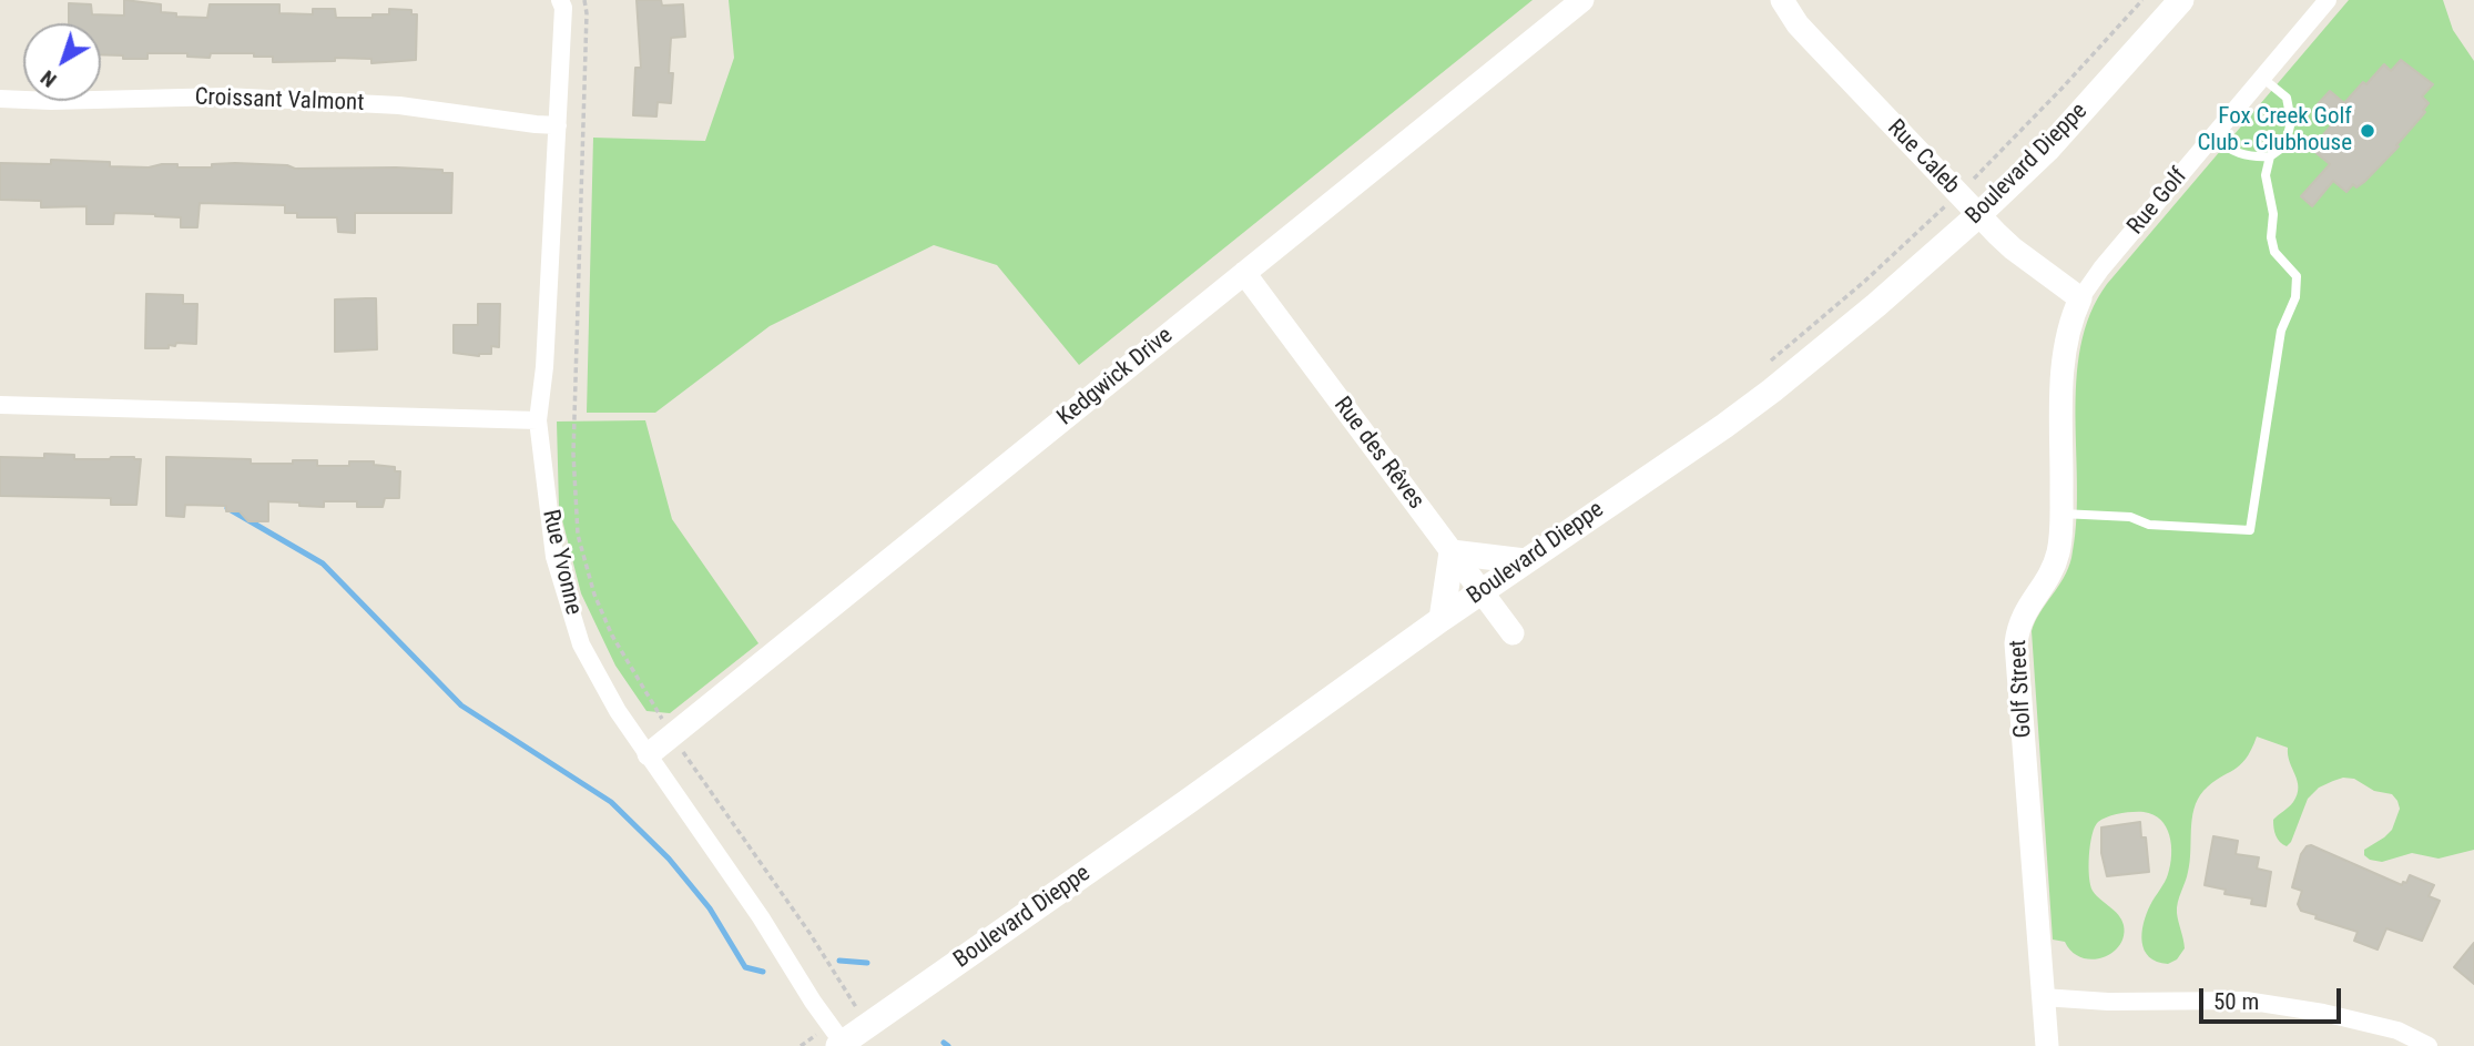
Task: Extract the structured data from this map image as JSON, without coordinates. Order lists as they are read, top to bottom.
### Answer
{
  "streets": {
    "main road": ["Boulevard Dieppe"],
    "street": [
      "Croissant Valmont",
      "Rue Caleb",
      "Rue Golf",
      "Kedgwick Drive",
      "Rue des Rêves",
      "Rue Yvonne",
      "Golf Street"
    ]
  },
  "crossings": [
    ["Croissant Valmont", "Rue Yvonne"],
    ["Rue Caleb", "Boulevard Dieppe"],
    ["Rue Caleb", "Rue Golf"],
    ["Rue Caleb", "Golf Street"],
    ["Boulevard Dieppe", "Rue des Rêves"],
    ["Boulevard Dieppe", "Rue Yvonne"],
    ["Rue Golf", "Golf Street"],
    ["Kedgwick Drive", "Rue des Rêves"],
    ["Kedgwick Drive", "Rue Yvonne"]
  ],
  "places": ["Fox Creek Golf Club - Clubhouse"],
  "scale_bar": "50 m",
  "north": "bottom left"
}
